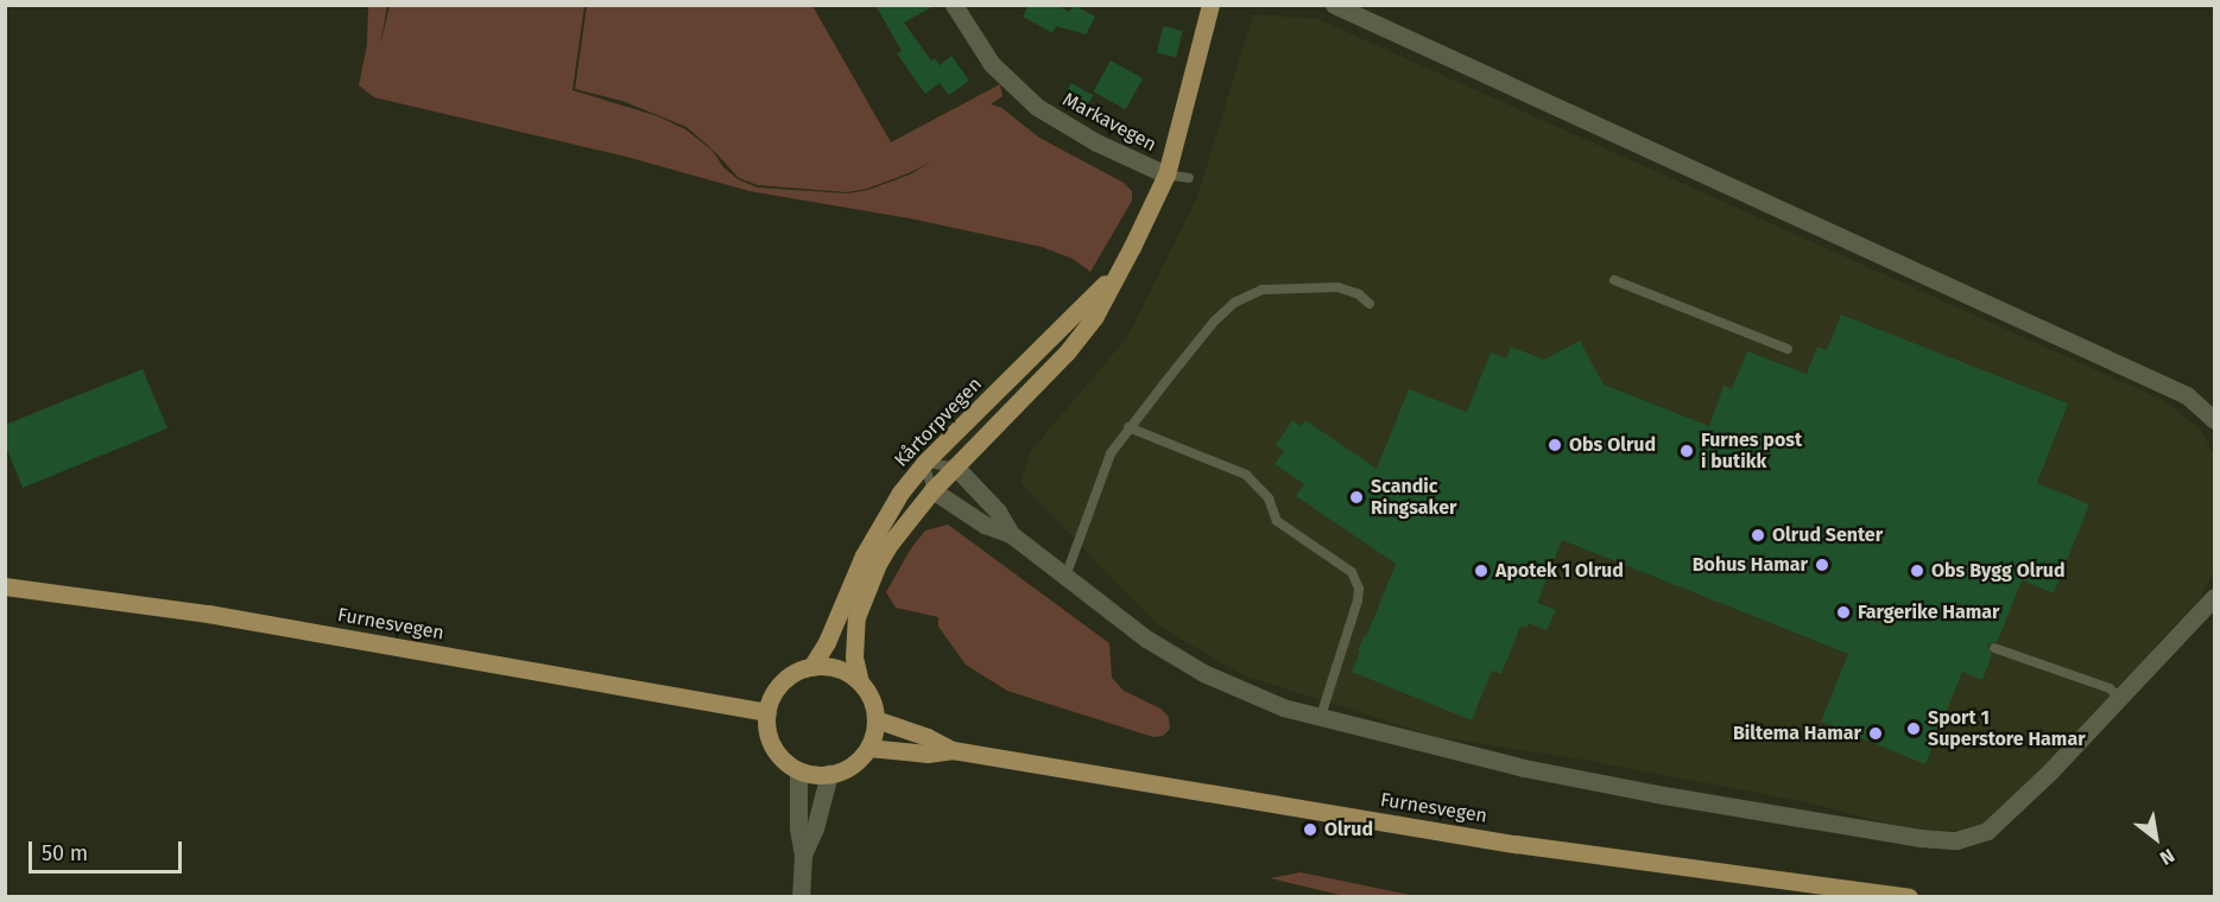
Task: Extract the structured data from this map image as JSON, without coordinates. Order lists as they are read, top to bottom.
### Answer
{
  "streets": {
    "main road": ["Kårtorpvegen", "Furnesvegen"],
    "street": ["Markavegen"]
  },
  "crossings": [
    ["Markavegen", "Kårtorpvegen"],
    ["Kårtorpvegen", "Furnesvegen"]
  ],
  "places": [
    "Obs Olrud",
    "Furnes post i butikk",
    "Scandic Ringsaker",
    "Olrud Senter",
    "Bohus Hamar",
    "Apotek 1 Olrud",
    "Obs Bygg Olrud",
    "Fargerike Hamar",
    "Sport 1 Superstore Hamar",
    "Biltema Hamar",
    "Olrud"
  ],
  "scale_bar": "50 m",
  "north": "bottom right"
}
